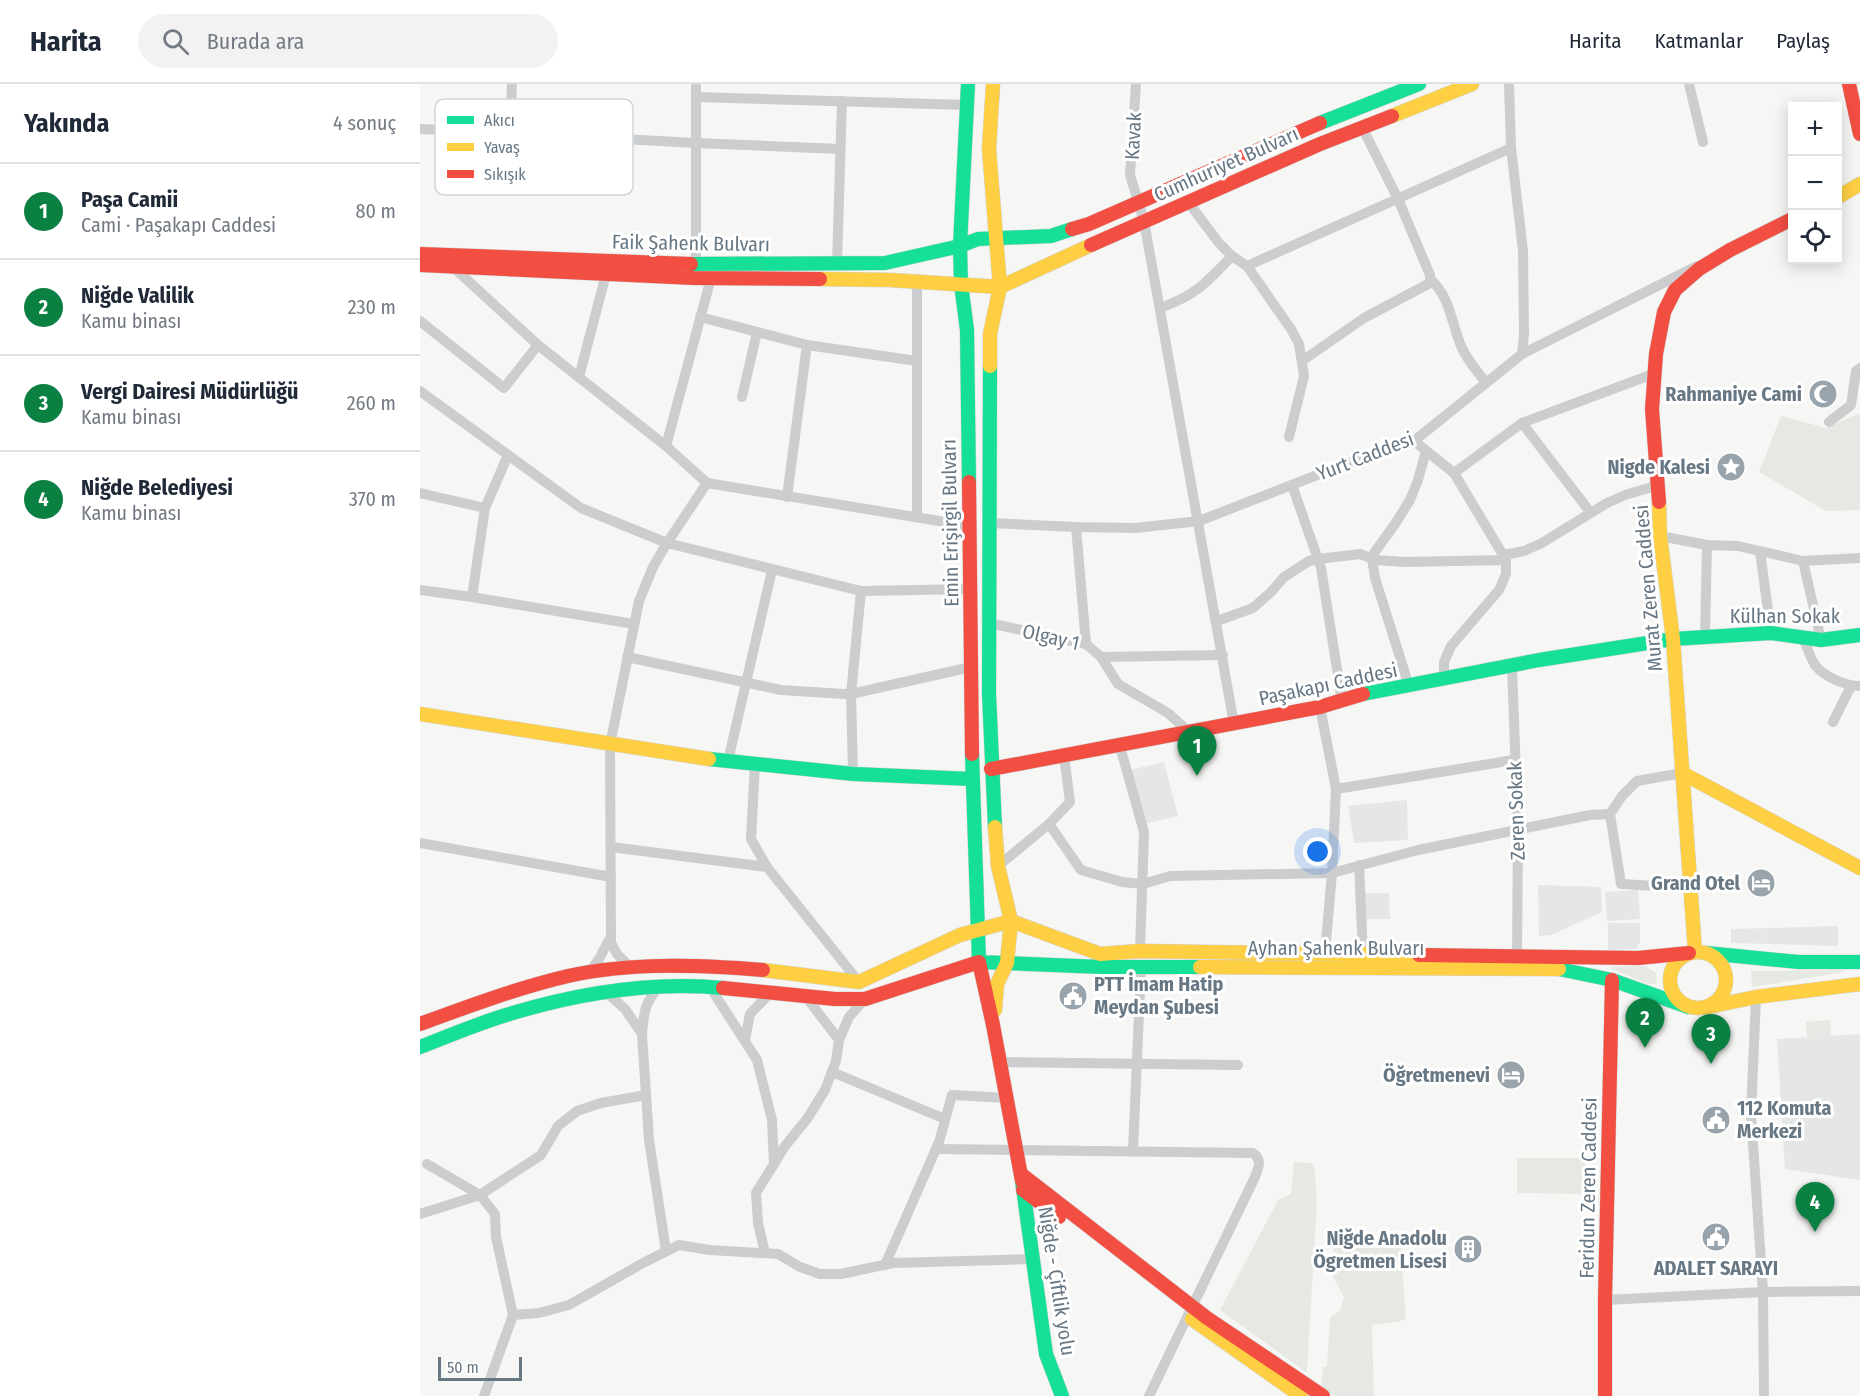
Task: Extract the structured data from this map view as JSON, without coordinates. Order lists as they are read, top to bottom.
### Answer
{
  "streets": {
    "main road": [
      "Cumhuriyet Bulvarı",
      "Faik Şahenk Bulvarı",
      "Emin Erişirgil Bulvarı",
      "Murat Zeren Caddesi",
      "Külhan Sokak",
      "Paşakapı Caddesi",
      "Ayhan Şahenk Bulvarı",
      "Feridun Zeren Caddesi",
      "Niğde - Çiftlik yolu"
    ],
    "street": [
      "Kavak",
      "Yurt Caddesi",
      "Olgay 1",
      "Zeren Sokak"
    ]
  },
  "crossings": [
    ["Kavak", "Cumhuriyet Bulvarı"],
    ["Kavak", "Yurt Caddesi"],
    ["Kavak", "Paşakapı Caddesi"],
    ["Cumhuriyet Bulvarı", "Faik Şahenk Bulvarı"],
    ["Cumhuriyet Bulvarı", "Emin Erişirgil Bulvarı"],
    ["Faik Şahenk Bulvarı", "Emin Erişirgil Bulvarı"],
    ["Yurt Caddesi", "Emin Erişirgil Bulvarı"],
    ["Yurt Caddesi", "Murat Zeren Caddesi"],
    ["Emin Erişirgil Bulvarı", "Olgay 1"],
    ["Emin Erişirgil Bulvarı", "Paşakapı Caddesi"],
    ["Emin Erişirgil Bulvarı", "Ayhan Şahenk Bulvarı"],
    ["Emin Erişirgil Bulvarı", "Niğde - Çiftlik yolu"],
    ["Murat Zeren Caddesi", "Külhan Sokak"],
    ["Murat Zeren Caddesi", "Paşakapı Caddesi"],
    ["Murat Zeren Caddesi", "Ayhan Şahenk Bulvarı"],
    ["Külhan Sokak", "Paşakapı Caddesi"],
    ["Olgay 1", "Paşakapı Caddesi"],
    ["Paşakapı Caddesi", "Zeren Sokak"],
    ["Zeren Sokak", "Ayhan Şahenk Bulvarı"],
    ["Ayhan Şahenk Bulvarı", "Feridun Zeren Caddesi"]
  ],
  "places": {
    "mosque": ["Rahmaniye Cami"],
    "place": ["Nigde Kalesi"],
    "hotel": ["Grand Otel", "Öğretmenevi"],
    "public building": ["PTT İmam Hatip Meydan Şubesi", "112 Komuta Merkezi", "ADALET SARAYI"],
    "building": ["Niğde Anadolu Ögretmen Lisesi"]
  },
  "legend": ["Akıcı", "Yavaş", "Sıkışık"],
  "scale_bar": "50 m",
  "page": {
    "header": "Harita",
    "search": "Burada ara",
    "nav": ["Harita", "Katmanlar", "Paylaş"],
    "heading": ["Yakında", "4 sonuç"],
    "map_buttons": ["+", "−"],
    "list": [
      {
        "mark": "1",
        "name": "Paşa Camii",
        "note": "Cami · Paşakapı Caddesi",
        "value": "80 m"
      },
      {
        "mark": "2",
        "name": "Niğde Valilik",
        "note": "Kamu binası",
        "value": "230 m"
      },
      {
        "mark": "3",
        "name": "Vergi Dairesi Müdürlüğü",
        "note": "Kamu binası",
        "value": "260 m"
      },
      {
        "mark": "4",
        "name": "Niğde Belediyesi",
        "note": "Kamu binası",
        "value": "370 m"
      }
    ],
    "pins": [
      "1",
      "2",
      "3",
      "4"
    ],
    "scale": "50 m"
  }
}
